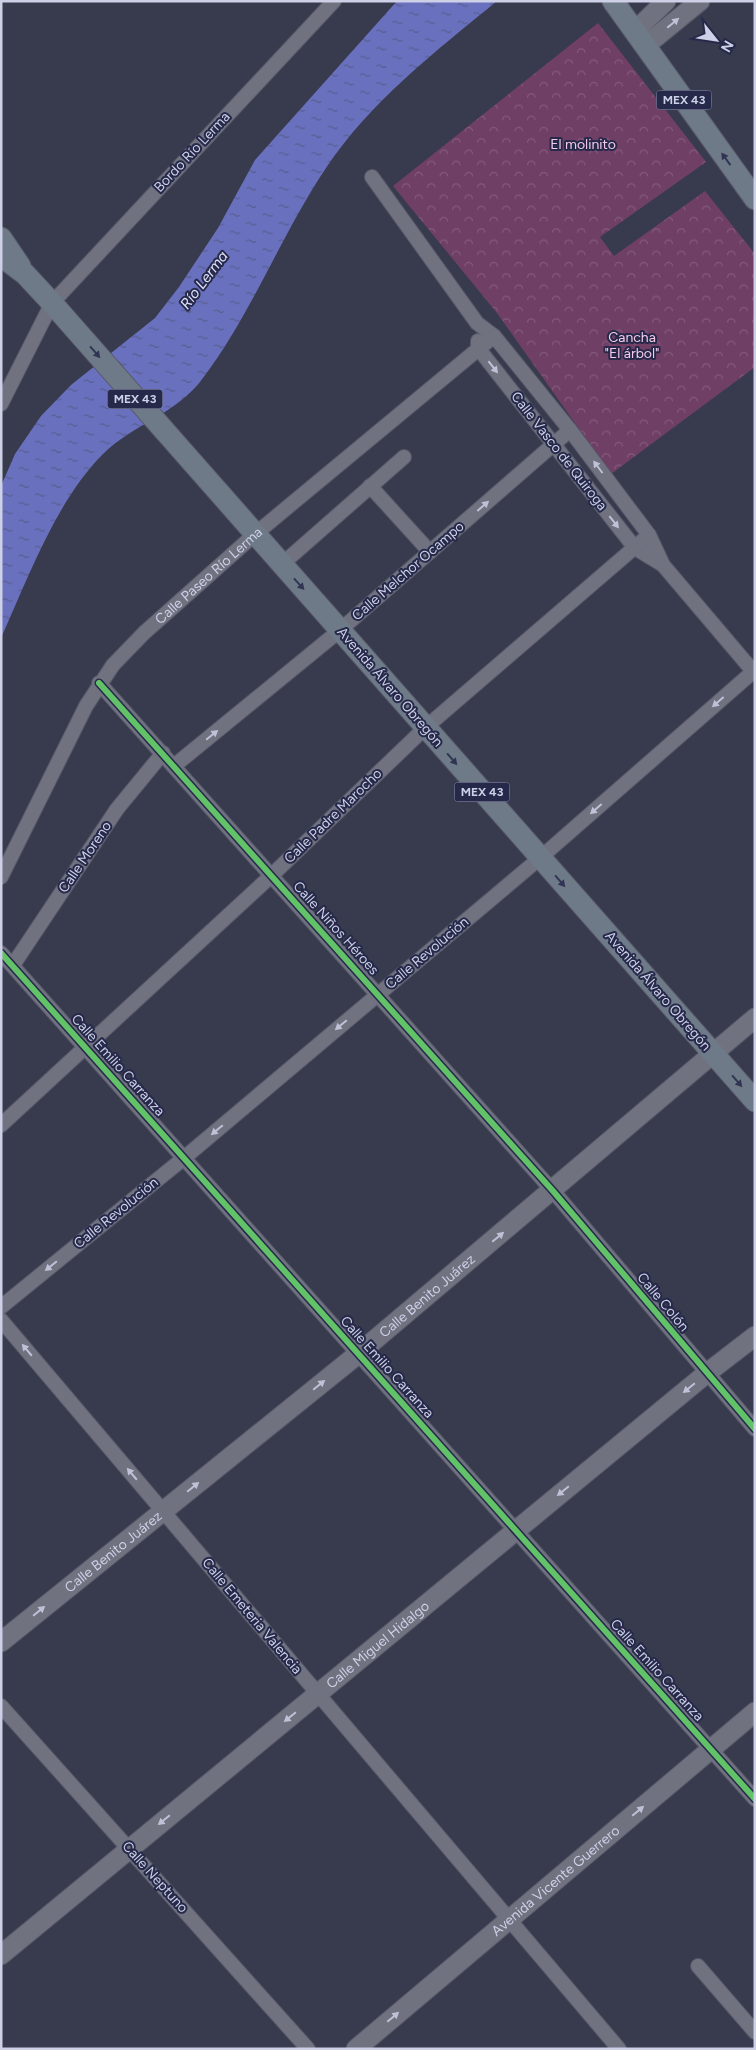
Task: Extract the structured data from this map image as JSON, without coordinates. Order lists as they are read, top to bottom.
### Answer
{
  "streets": {
    "main road": ["MEX 43", "Avenida Álvaro Obregón"],
    "street": [
      "Bordo Río Lerma",
      "Calle Vasco de Quiroga",
      "Calle Melchor Ocampo",
      "Calle Paseo Río Lerma",
      "Calle Padre Marocho",
      "Calle Moreno",
      "Calle Niños Héroes",
      "Calle Revolución",
      "Calle Emilio Carranza",
      "Calle Benito Juárez",
      "Calle Colón",
      "Calle Emeteria Valencia",
      "Calle Miguel Hidalgo",
      "Calle Neptuno",
      "Avenida Vicente Guerrero"
    ]
  },
  "crossings": [
    ["Bordo Río Lerma", "Avenida Álvaro Obregón"],
    ["Calle Vasco de Quiroga", "Calle Melchor Ocampo"],
    ["Calle Vasco de Quiroga", "Calle Paseo Río Lerma"],
    ["Calle Vasco de Quiroga", "Calle Padre Marocho"],
    ["Calle Vasco de Quiroga", "Calle Revolución"],
    ["Calle Melchor Ocampo", "Avenida Álvaro Obregón"],
    ["Calle Melchor Ocampo", "Calle Niños Héroes"],
    ["Calle Paseo Río Lerma", "Avenida Álvaro Obregón"],
    ["Calle Paseo Río Lerma", "Calle Niños Héroes"],
    ["Avenida Álvaro Obregón", "Calle Padre Marocho"],
    ["Avenida Álvaro Obregón", "Calle Revolución"],
    ["Avenida Álvaro Obregón", "Calle Benito Juárez"],
    ["Calle Padre Marocho", "Calle Niños Héroes"],
    ["Calle Padre Marocho", "Calle Emilio Carranza"],
    ["Calle Moreno", "Calle Niños Héroes"],
    ["Calle Moreno", "Calle Emilio Carranza"],
    ["Calle Niños Héroes", "Calle Revolución"],
    ["Calle Niños Héroes", "Calle Benito Juárez"],
    ["Calle Niños Héroes", "Calle Colón"],
    ["Calle Revolución", "Calle Emilio Carranza"],
    ["Calle Emilio Carranza", "Calle Benito Juárez"],
    ["Calle Emilio Carranza", "Calle Miguel Hidalgo"],
    ["Calle Emilio Carranza", "Avenida Vicente Guerrero"],
    ["Calle Benito Juárez", "Calle Colón"],
    ["Calle Benito Juárez", "Calle Emeteria Valencia"],
    ["Calle Colón", "Calle Miguel Hidalgo"],
    ["Calle Emeteria Valencia", "Calle Miguel Hidalgo"],
    ["Calle Emeteria Valencia", "Avenida Vicente Guerrero"],
    ["Calle Miguel Hidalgo", "Calle Neptuno"]
  ],
  "one_way": [
    "Calle Melchor Ocampo",
    "Avenida Álvaro Obregón",
    "Calle Revolución",
    "Calle Benito Juárez",
    "Calle Miguel Hidalgo",
    "Avenida Vicente Guerrero"
  ],
  "water": ["Río Lerma"],
  "parks": ["El molinito", "Cancha \"El árbol\""],
  "north": "bottom right"
}
